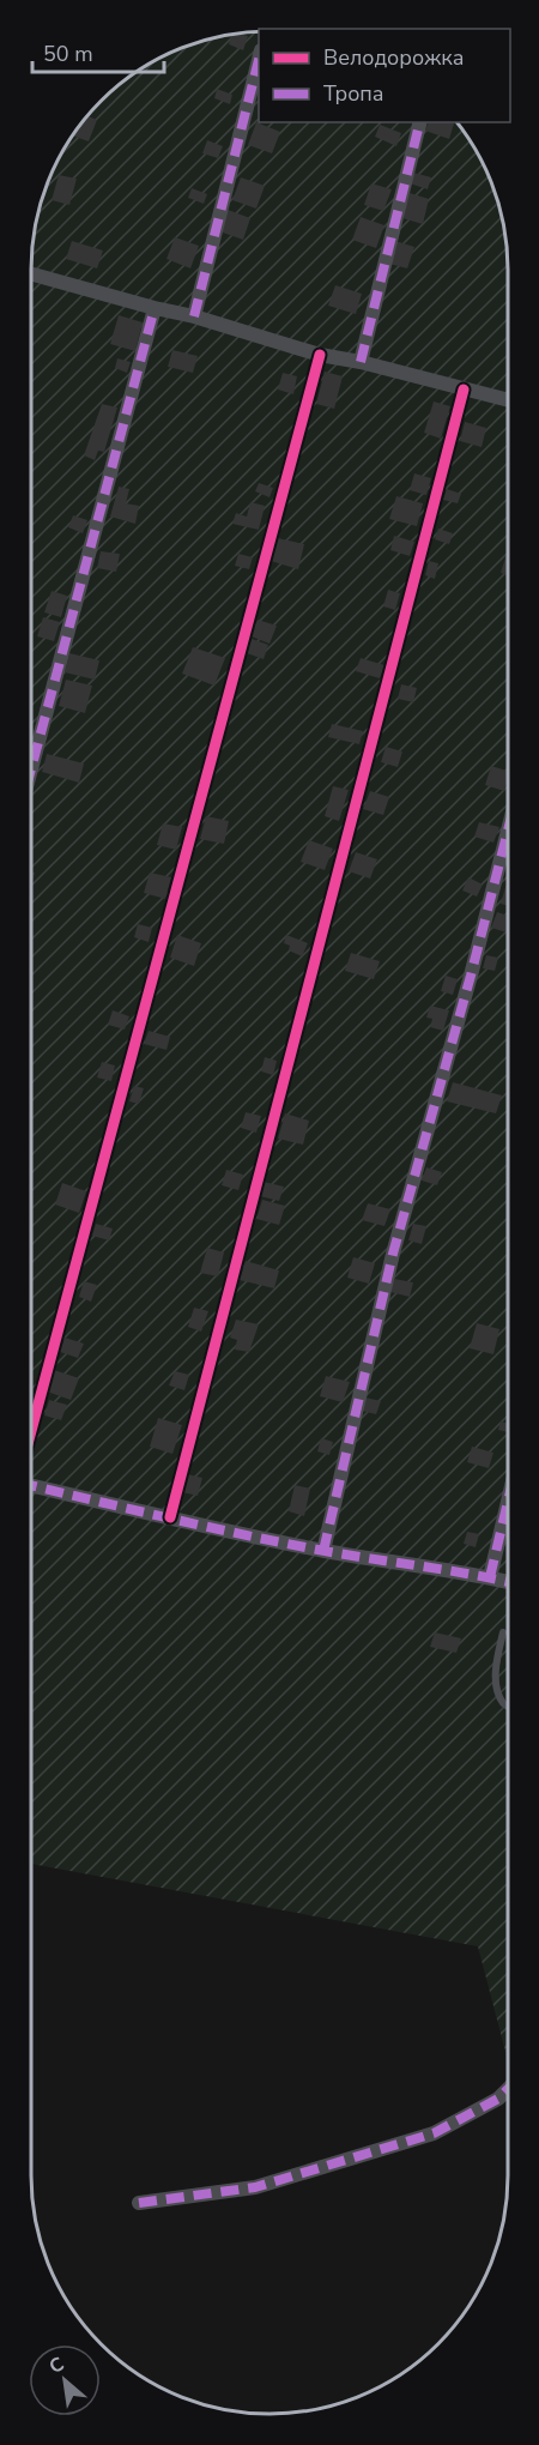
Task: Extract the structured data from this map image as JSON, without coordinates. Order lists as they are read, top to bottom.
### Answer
{
  "legend": ["Велодорожка", "Тропа"],
  "scale_bar": "50 m",
  "north": "top left"
}
